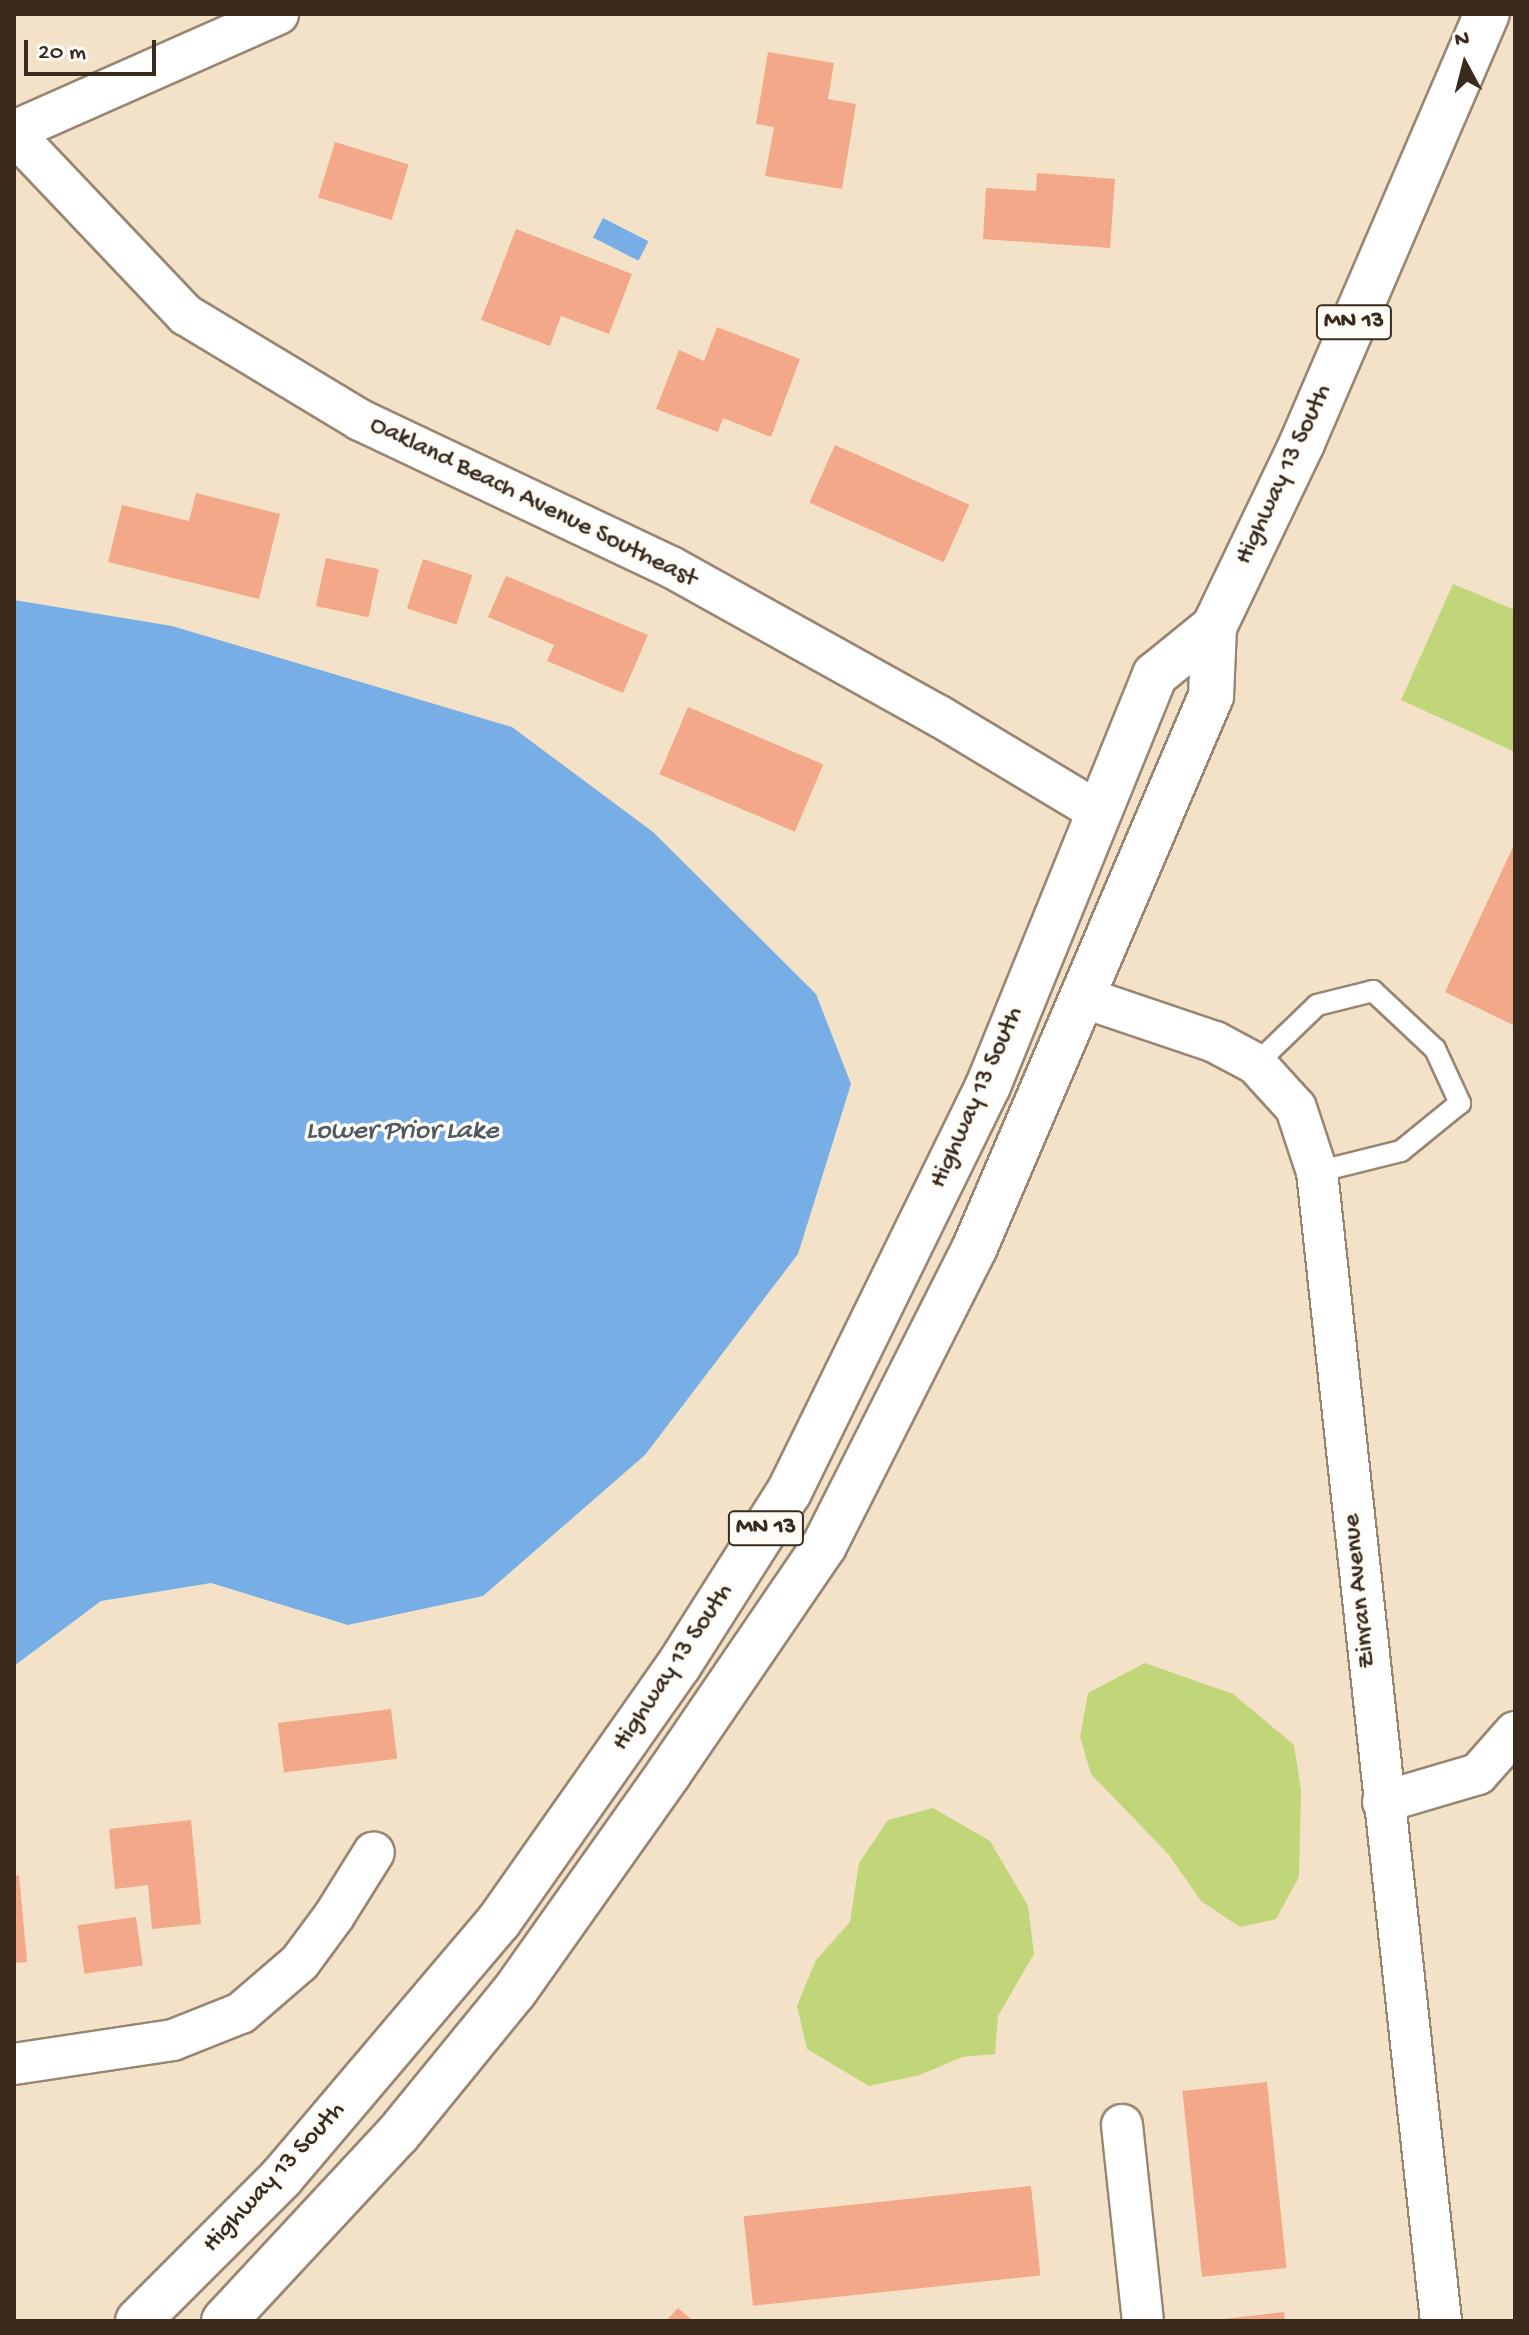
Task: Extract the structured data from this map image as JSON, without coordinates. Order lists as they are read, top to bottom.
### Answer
{
  "streets": {
    "main road": ["MN 13", "Highway 13 South"],
    "street": ["Oakland Beach Avenue Southeast", "Zinran Avenue"]
  },
  "crossings": [
    ["Highway 13 South", "Oakland Beach Avenue Southeast"],
    ["Highway 13 South", "Zinran Avenue"]
  ],
  "water": ["Lower Prior Lake"],
  "scale_bar": "20 m",
  "north": "top"
}
